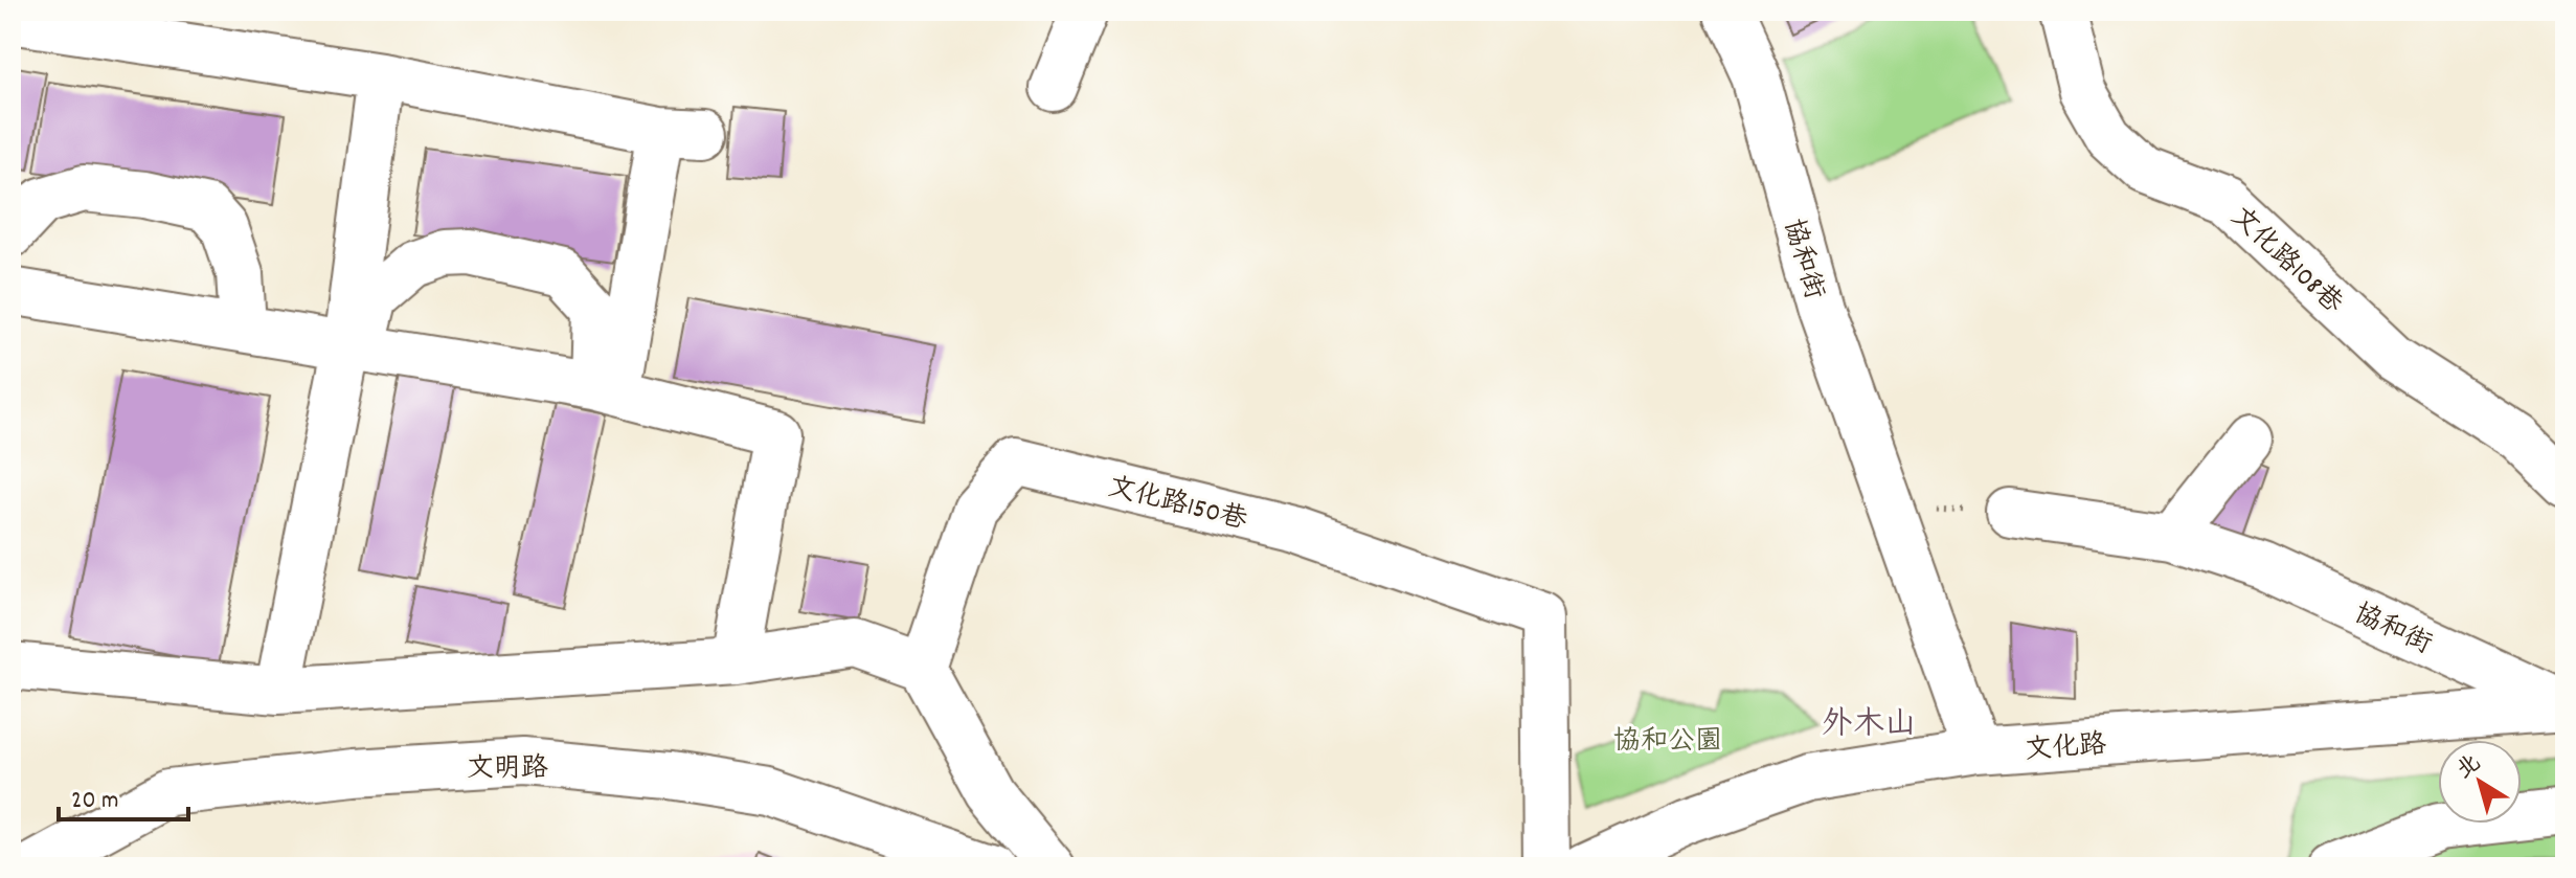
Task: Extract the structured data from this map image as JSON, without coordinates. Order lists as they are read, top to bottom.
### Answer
{
  "streets": {
    "street": [
      "協和街",
      "文化路108巷",
      "文化路150巷",
      "文化路",
      "文明路"
    ]
  },
  "crossings": [
    ["協和街", "文化路"]
  ],
  "districts": ["外木山"],
  "parks": ["協和公園"],
  "scale_bar": "20 m",
  "north": "top left"
}
